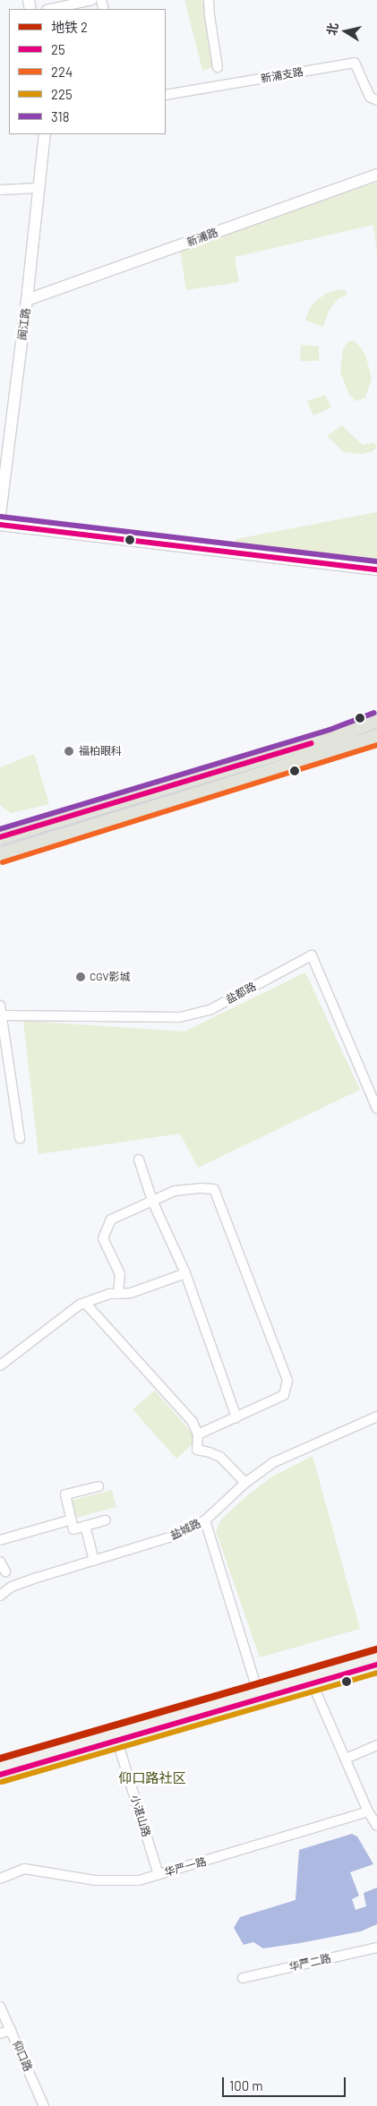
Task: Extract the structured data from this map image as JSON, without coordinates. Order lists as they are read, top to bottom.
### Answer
{
  "streets": {
    "street": [
      "新浦支路",
      "新浦路",
      "闽江路",
      "盐都路",
      "盐城路",
      "小湛山路",
      "华严一路",
      "华严二路",
      "仰口路"
    ]
  },
  "crossings": [
    ["新浦路", "闽江路"],
    ["小湛山路", "华严一路"]
  ],
  "districts": ["仰口路社区"],
  "places": ["福柏眼科", "CGV影城"],
  "lines": [
    "transit line 318",
    "transit line 25",
    "transit line 224",
    "metro line 2",
    "transit line 225"
  ],
  "legend": [
    "地铁 2",
    "25",
    "224",
    "225",
    "318"
  ],
  "scale_bar": "100 m",
  "north": "left"
}
